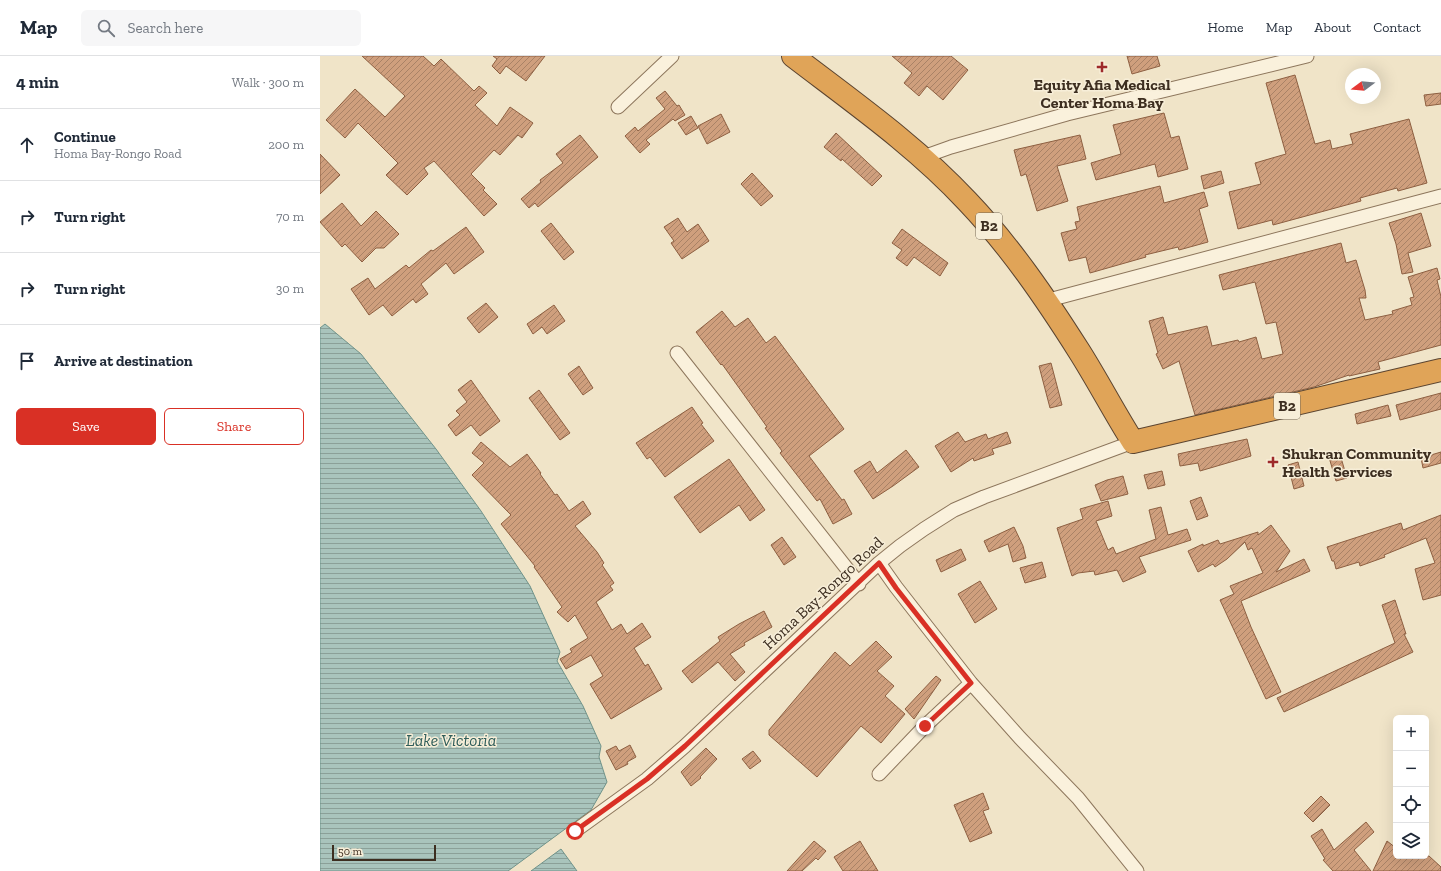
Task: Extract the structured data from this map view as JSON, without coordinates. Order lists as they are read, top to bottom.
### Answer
{
  "streets": {
    "highway": ["B2"],
    "street": ["Homa Bay-Rongo Road"]
  },
  "crossings": [
    ["B2", "Homa Bay-Rongo Road"]
  ],
  "water": ["Lake Victoria"],
  "places": {
    "health": ["Equity Afia Medical Center Homa Bay", "Shukran Community Health Services"]
  },
  "scale_bar": "50 m",
  "north": "left",
  "page": {
    "header": "Map",
    "search": "Search here",
    "nav": [
      "Home",
      "Map",
      "About",
      "Contact"
    ],
    "heading": ["4 min", "Walk · 300 m"],
    "list": [
      ["Continue", "Homa Bay-Rongo Road", "200 m"],
      ["Turn right", "70 m"],
      ["Turn right", "30 m"],
      "Arrive at destination"
    ],
    "buttons": ["Save", "Share"],
    "map_buttons": ["+", "−"],
    "scale": "50 m"
  }
}
